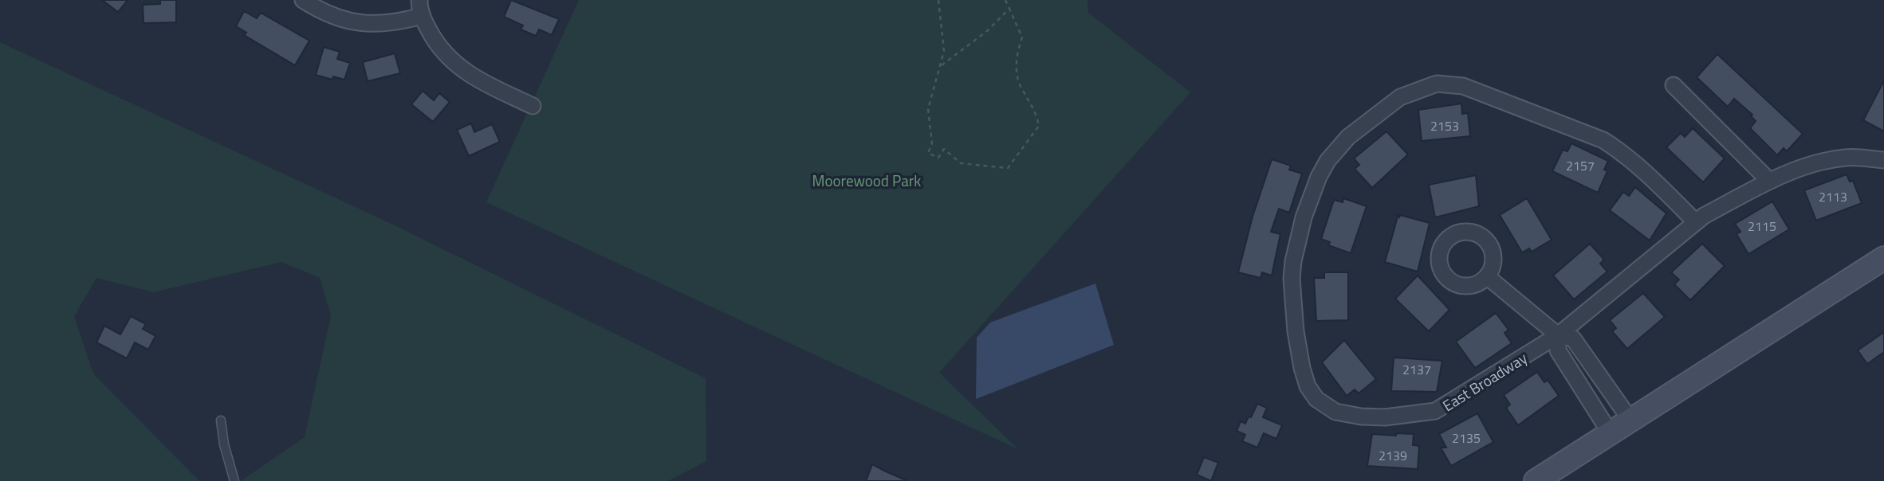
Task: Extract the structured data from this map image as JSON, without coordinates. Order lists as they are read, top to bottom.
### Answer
{
  "streets": {
    "street": ["East Broadway"]
  },
  "parks": ["Moorewood Park"],
  "house_numbers": [
    "2153",
    "2157",
    "2113",
    "2115",
    "2137",
    "2135",
    "2139"
  ]
}
